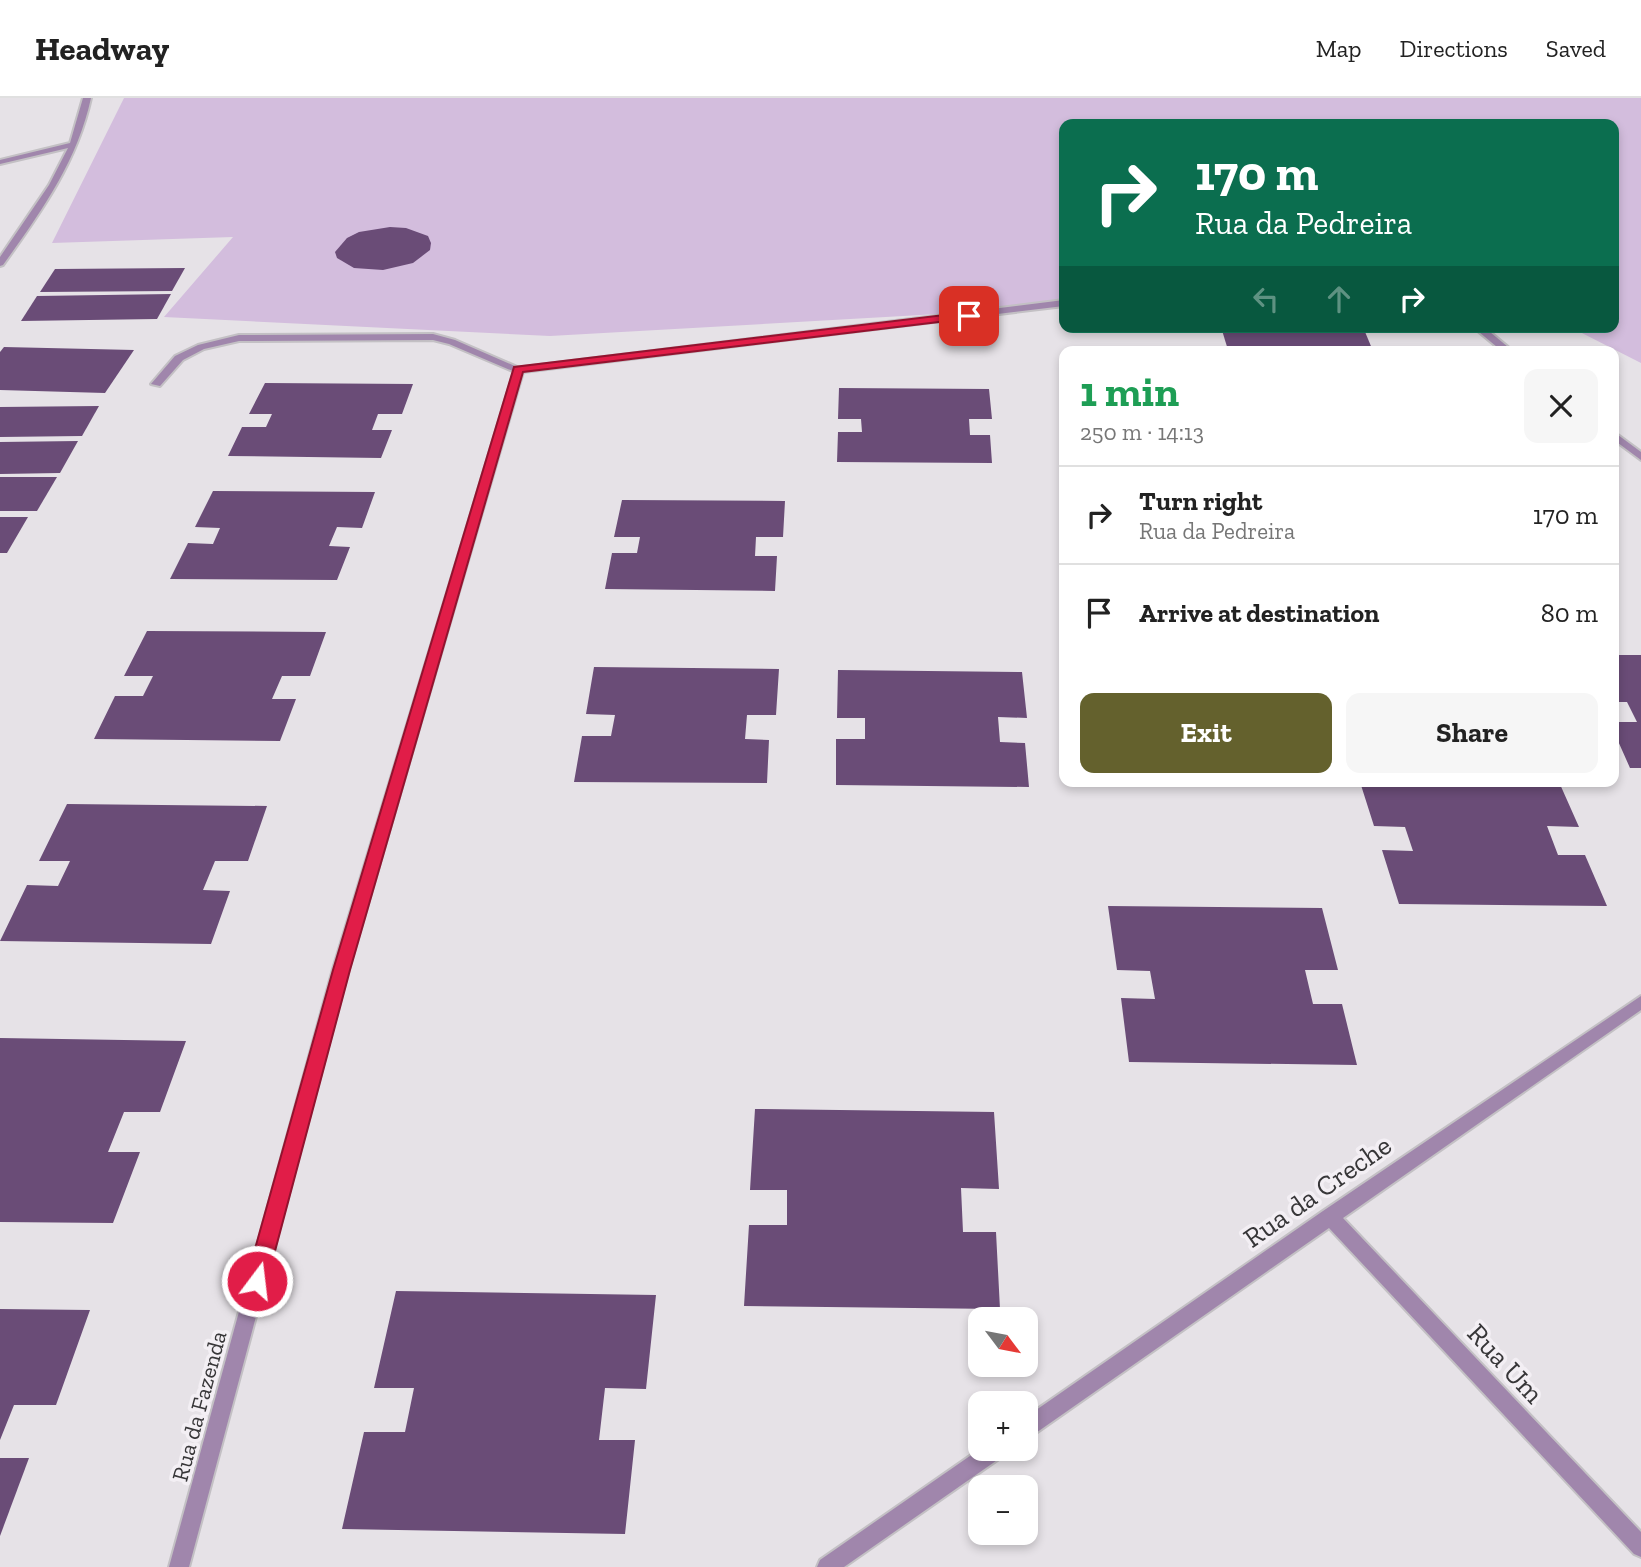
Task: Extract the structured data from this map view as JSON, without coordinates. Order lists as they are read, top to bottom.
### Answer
{
  "streets": {
    "street": ["Rua da Creche", "Rua Um", "Rua da Fazenda"]
  },
  "crossings": [
    ["Rua da Creche", "Rua Um"]
  ],
  "north": "bottom right",
  "page": {
    "header": "Headway",
    "nav": ["Map", "Directions", "Saved"],
    "turn": ["170 m", "Rua da Pedreira"],
    "heading": ["1 min", "250 m · 14:13"],
    "list": [
      {
        "name": "Turn right",
        "note": "Rua da Pedreira",
        "value": "170 m"
      },
      {
        "name": "Arrive at destination",
        "value": "80 m"
      }
    ],
    "buttons": ["Exit", "Share"],
    "map_buttons": ["+", "−"]
  }
}
